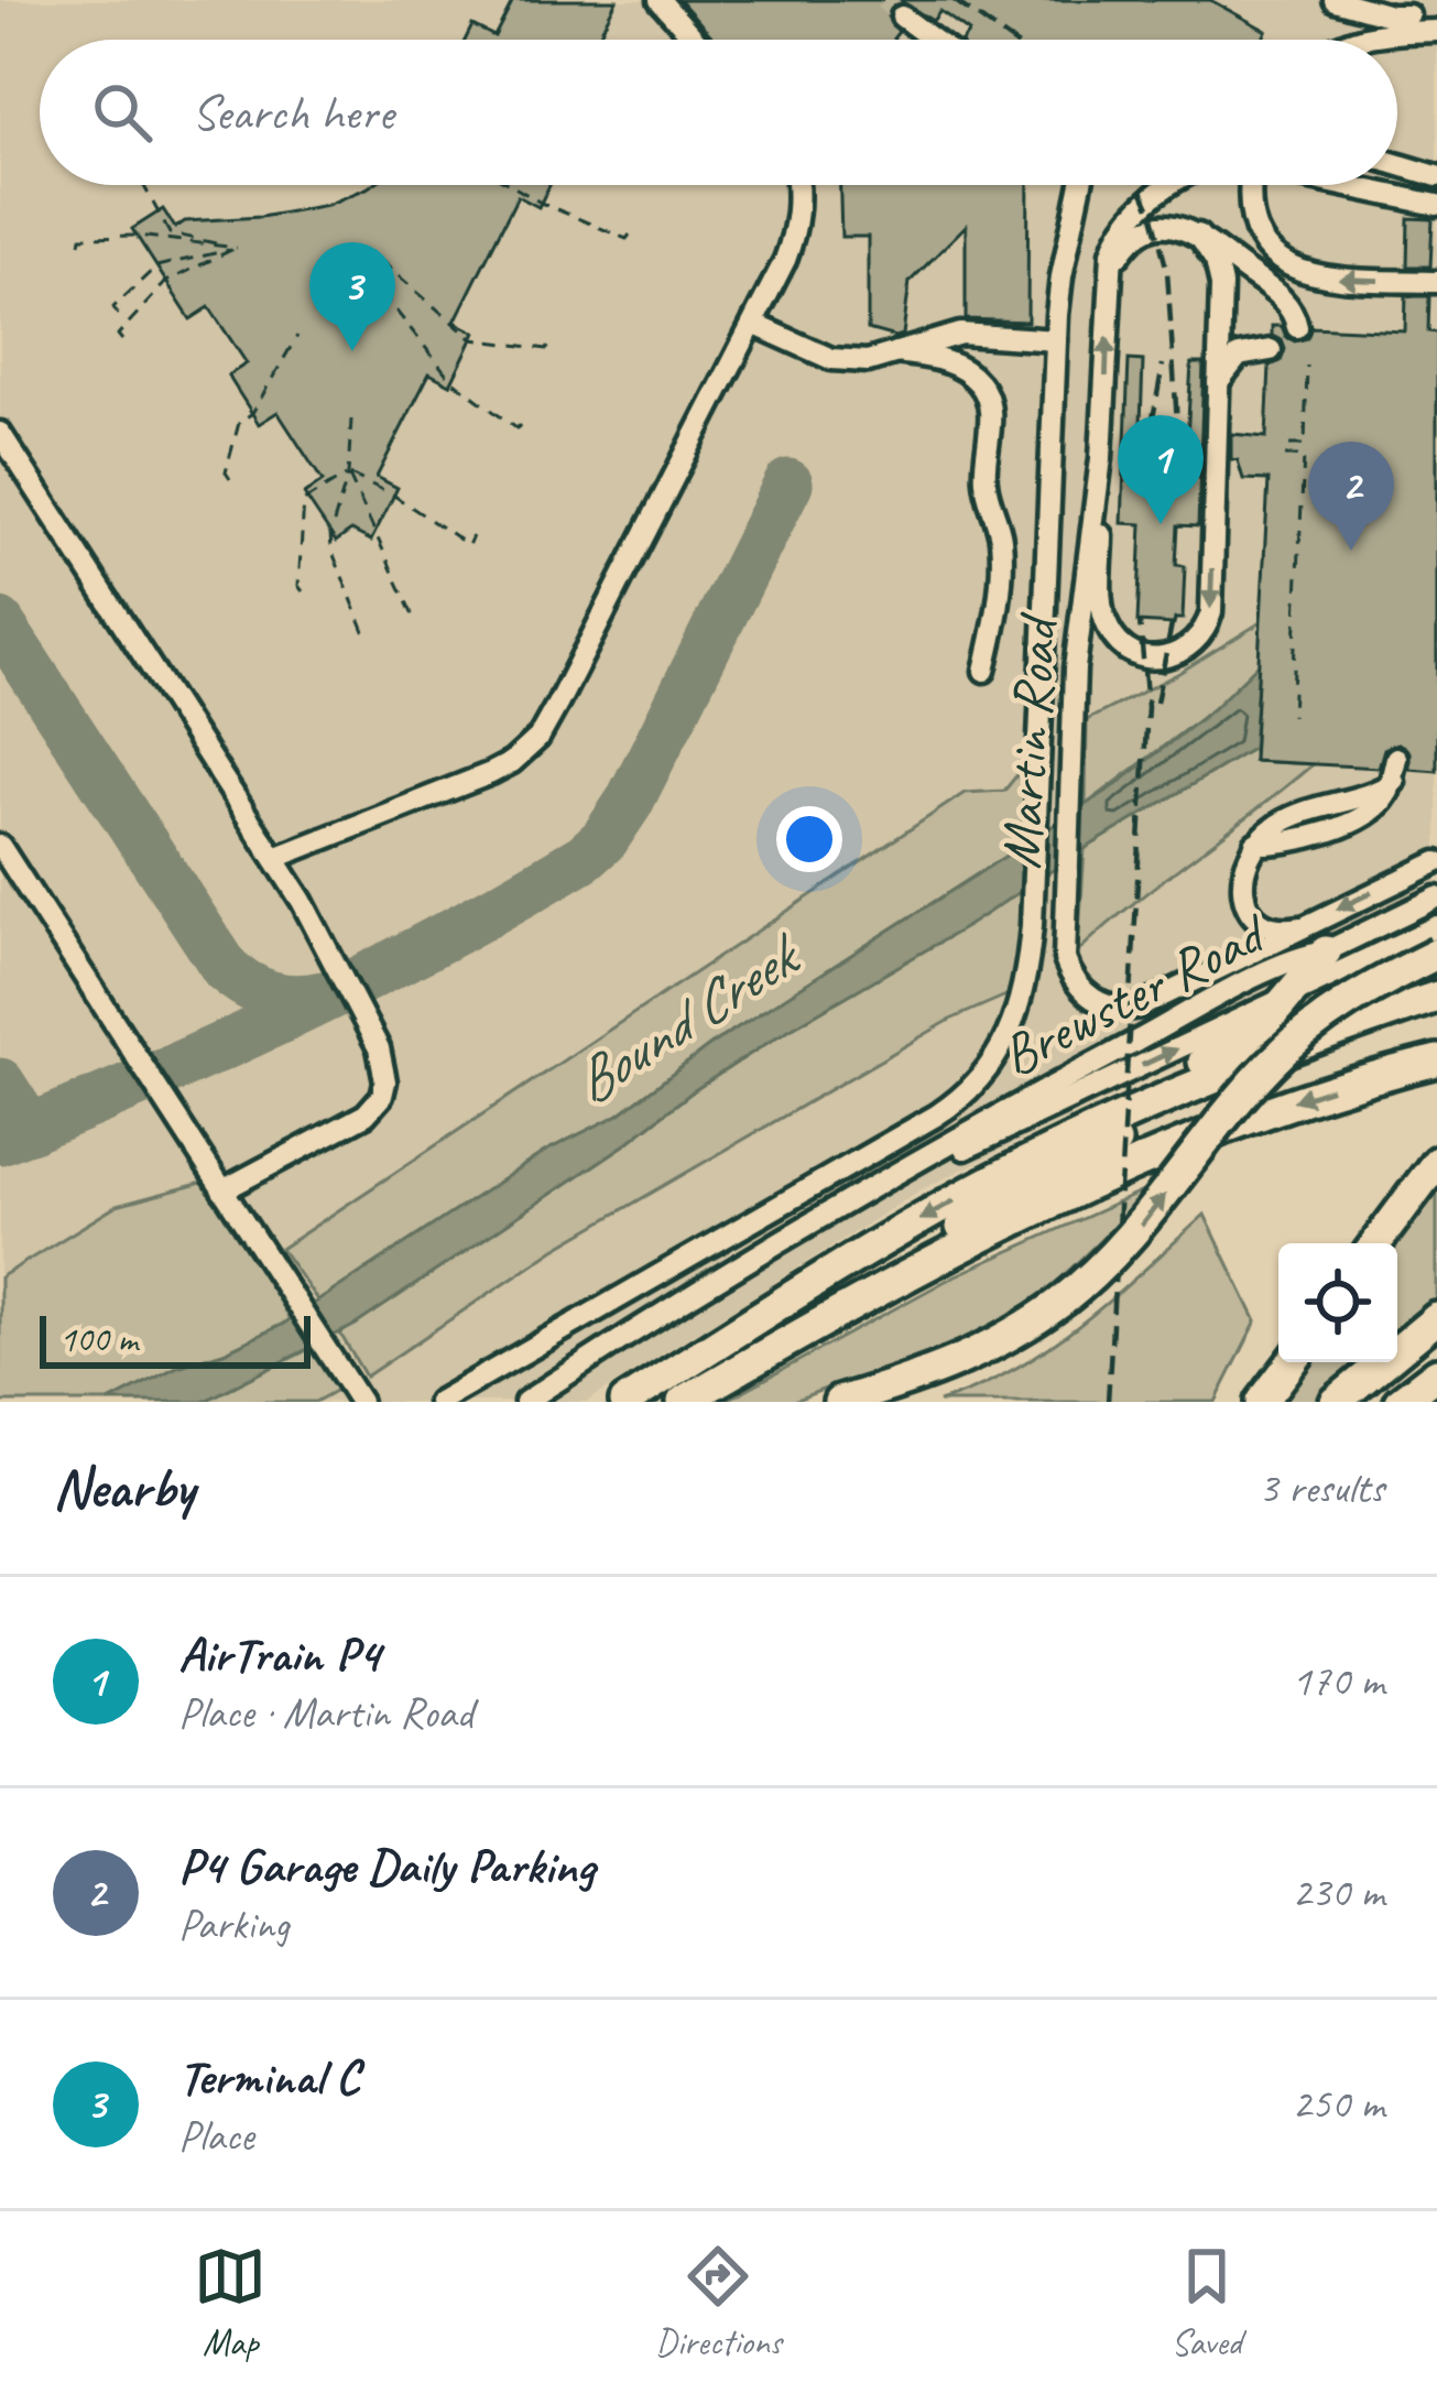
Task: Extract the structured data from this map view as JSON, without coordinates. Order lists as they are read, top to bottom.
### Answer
{
  "streets": {
    "street": ["Martin Road", "Brewster Road"]
  },
  "water": ["Bound Creek"],
  "scale_bar": "100 m",
  "page": {
    "search": "Search here",
    "pins": ["3", "1", "2"],
    "scale": "100 m",
    "heading": ["Nearby", "3 results"],
    "list": [
      {
        "mark": "1",
        "name": "AirTrain P4",
        "note": "Place · Martin Road",
        "value": "170 m"
      },
      {
        "mark": "2",
        "name": "P4 Garage Daily Parking",
        "note": "Parking",
        "value": "230 m"
      },
      {
        "mark": "3",
        "name": "Terminal C",
        "note": "Place",
        "value": "250 m"
      }
    ],
    "nav": ["Map", "Directions", "Saved"]
  }
}
